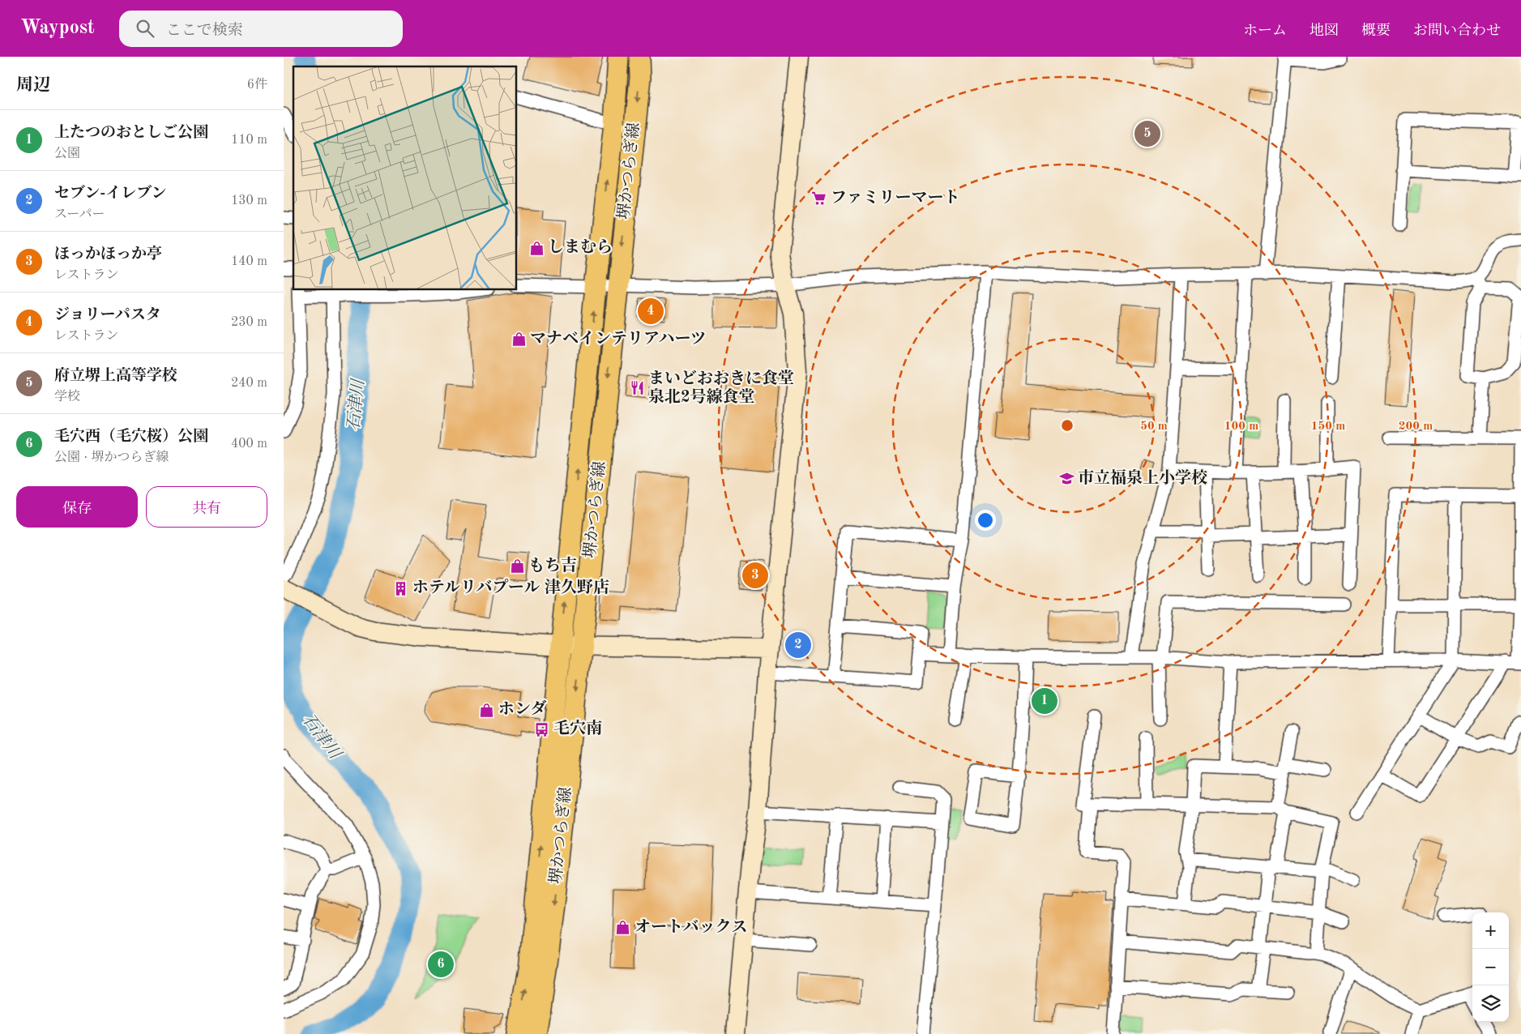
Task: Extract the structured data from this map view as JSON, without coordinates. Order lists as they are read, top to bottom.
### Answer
{
  "streets": {
    "main road": ["堺かつらぎ線"]
  },
  "water": ["石津川"],
  "places": {
    "supermarket": ["ファミリーマート"],
    "shop": [
      "しまむら",
      "マナベインテリアハーツ",
      "もち吉",
      "ホンダ",
      "オートバックス"
    ],
    "restaurant": ["まいどおおきに食堂 泉北2号線食堂"],
    "school or university": ["市立福泉上小学校"],
    "building": ["ホテルリバプール 津久野店"],
    "bus stop": ["毛穴南"]
  },
  "page": {
    "header": "Waypost",
    "search": "ここで検索",
    "nav": [
      "ホーム",
      "地図",
      "概要",
      "お問い合わせ"
    ],
    "heading": ["周辺", "6件"],
    "list": [
      {
        "mark": "1",
        "name": "上たつのおとしご公園",
        "note": "公園",
        "value": "110 m"
      },
      {
        "mark": "2",
        "name": "セブン-イレブン",
        "note": "スーパー",
        "value": "130 m"
      },
      {
        "mark": "3",
        "name": "ほっかほっか亭",
        "note": "レストラン",
        "value": "140 m"
      },
      {
        "mark": "4",
        "name": "ジョリーパスタ",
        "note": "レストラン",
        "value": "230 m"
      },
      {
        "mark": "5",
        "name": "府立堺上高等学校",
        "note": "学校",
        "value": "240 m"
      },
      {
        "mark": "6",
        "name": "毛穴西（毛穴桜）公園",
        "note": "公園 · 堺かつらぎ線",
        "value": "400 m"
      }
    ],
    "pins": [
      "5",
      "4",
      "3",
      "2",
      "1",
      "6"
    ],
    "buttons": ["保存", "共有"],
    "map_buttons": ["+", "−"]
  },
  "rings": [
    "50 m",
    "100 m",
    "150 m",
    "200 m"
  ]
}
